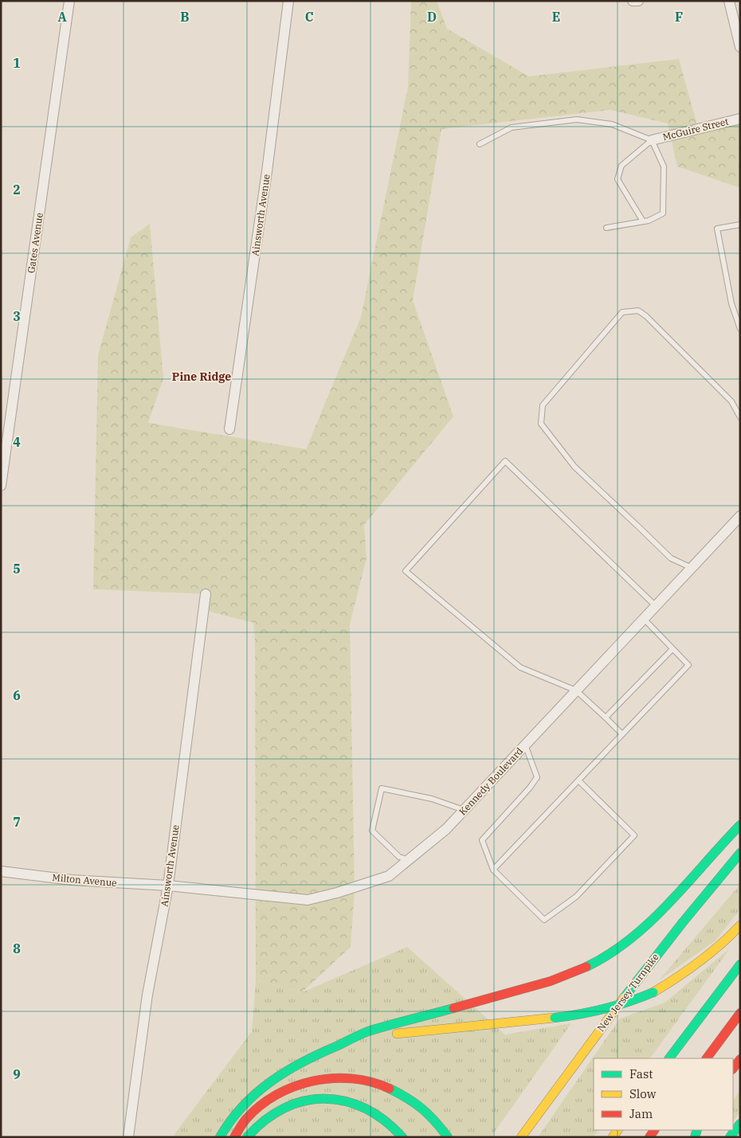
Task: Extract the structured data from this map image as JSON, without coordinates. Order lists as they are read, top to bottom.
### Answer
{
  "streets": {
    "highway": ["New Jersey Turnpike"],
    "street": [
      "McGuire Street",
      "Ainsworth Avenue",
      "Gates Avenue",
      "Kennedy Boulevard",
      "Milton Avenue"
    ]
  },
  "crossings": [
    ["Ainsworth Avenue", "Kennedy Boulevard"],
    ["Ainsworth Avenue", "Milton Avenue"],
    ["Kennedy Boulevard", "Milton Avenue"]
  ],
  "districts": ["Pine Ridge"],
  "legend": ["Fast", "Slow", "Jam"],
  "grid": {
    "columns": [
      "A",
      "B",
      "C",
      "D",
      "E",
      "F"
    ],
    "rows": [
      "1",
      "2",
      "3",
      "4",
      "5",
      "6",
      "7",
      "8",
      "9"
    ]
  }
}
